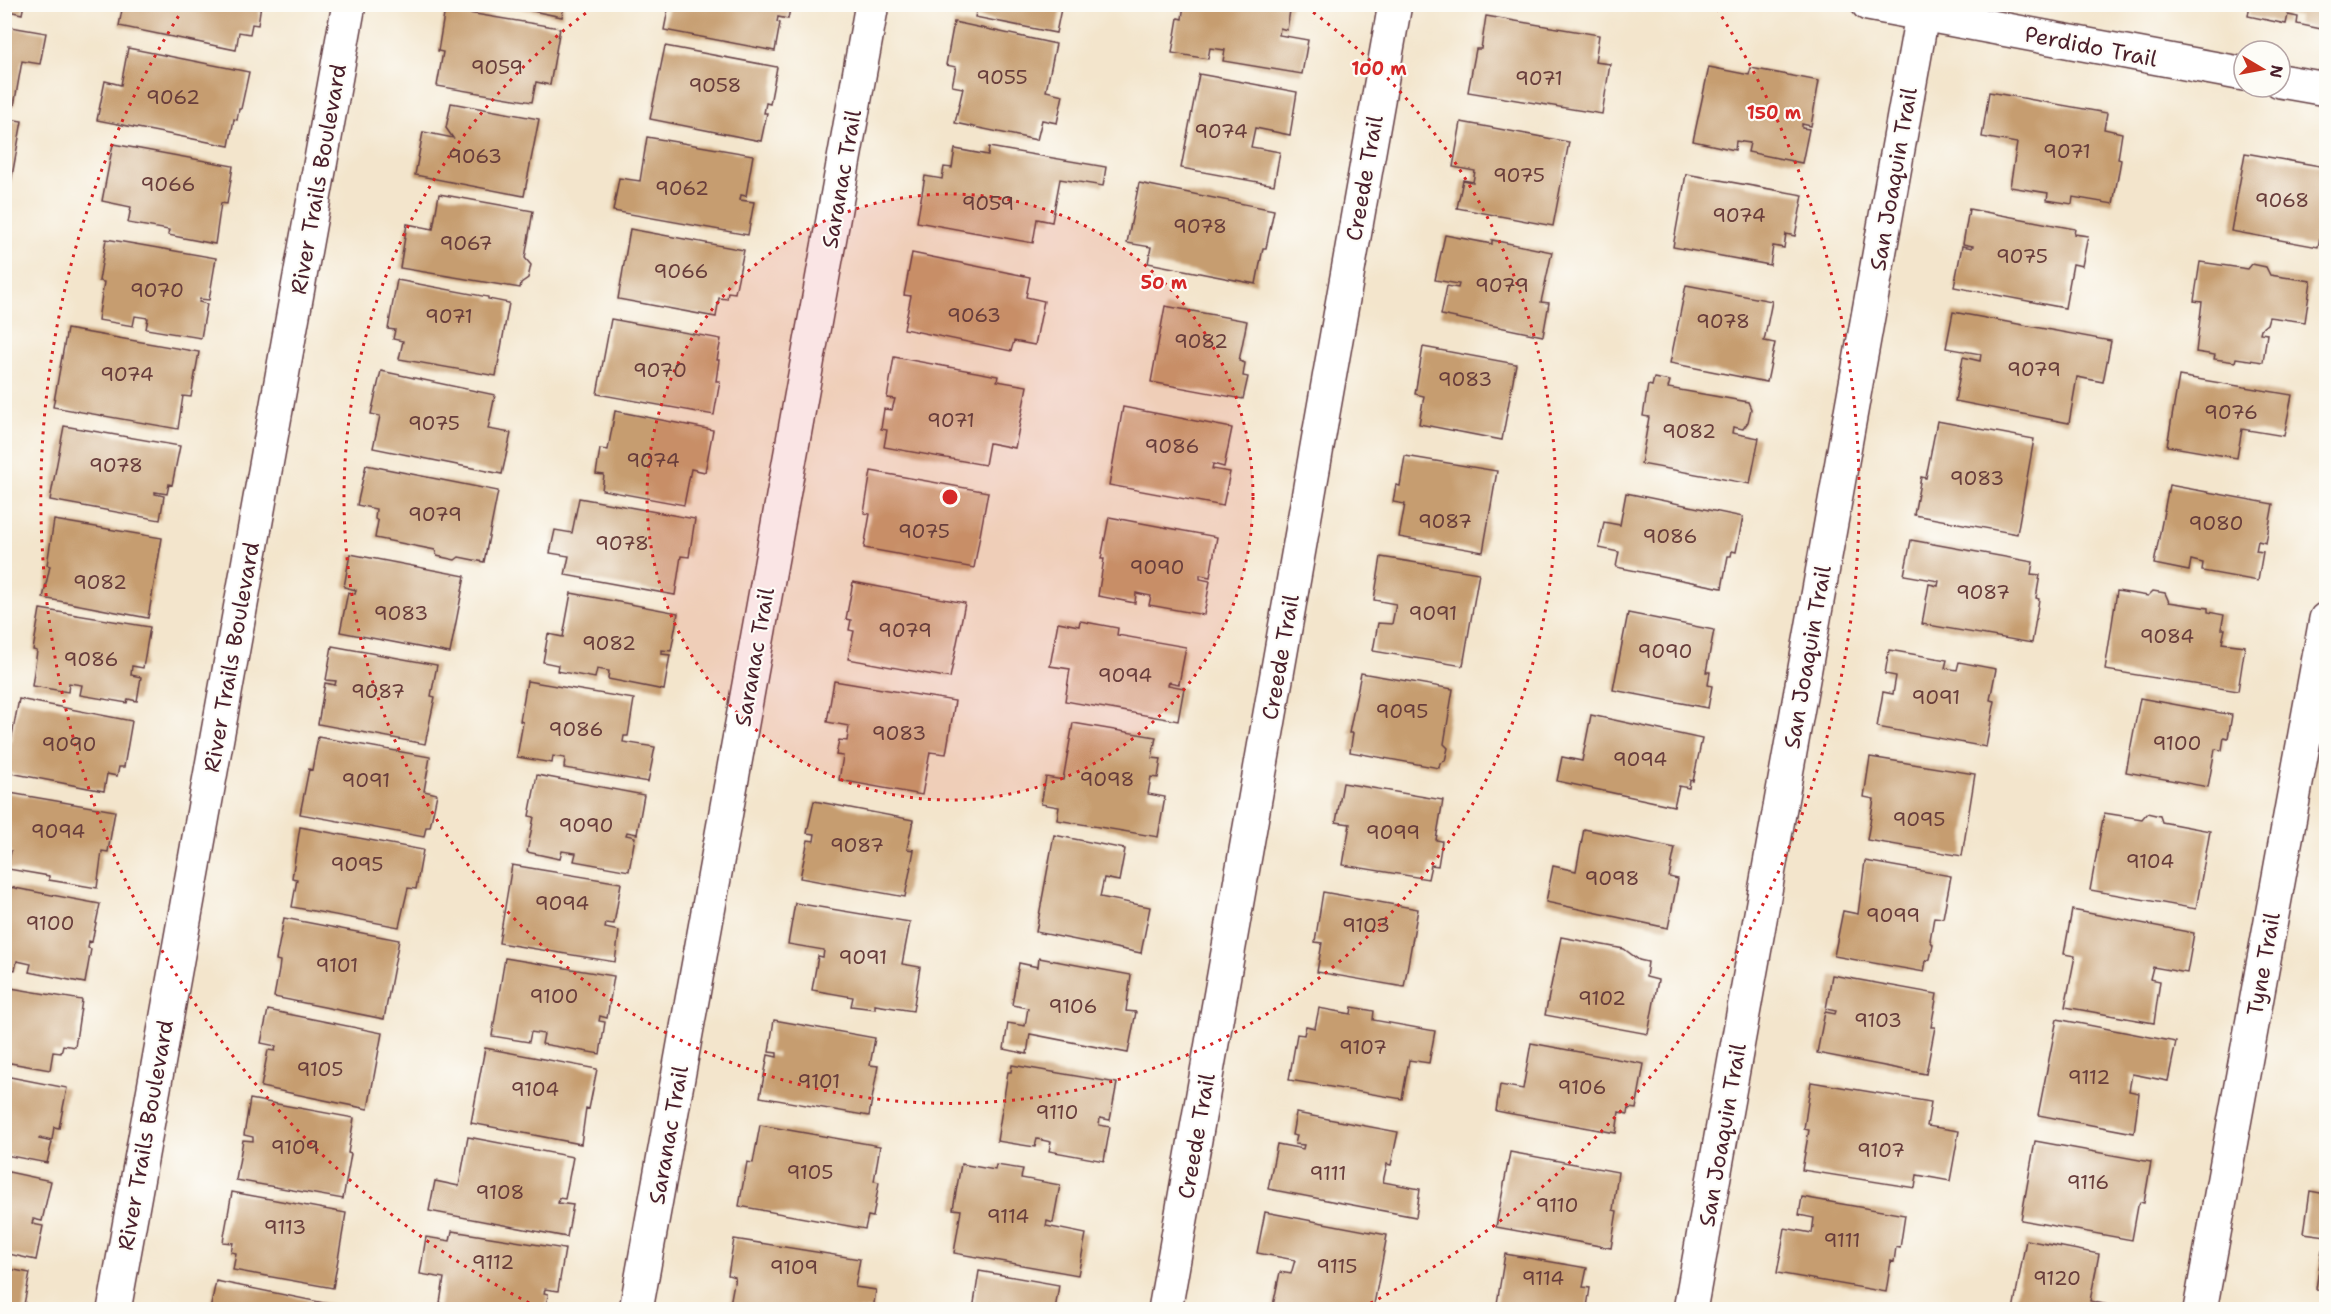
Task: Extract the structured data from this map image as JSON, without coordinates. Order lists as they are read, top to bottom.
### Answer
{
  "streets": {
    "street": [
      "Perdido Trail",
      "Creede Trail",
      "River Trails Boulevard",
      "Saranac Trail",
      "San Joaquin Trail",
      "Tyne Trail"
    ]
  },
  "crossings": [
    ["Perdido Trail", "San Joaquin Trail"]
  ],
  "house_numbers": [
    "9059",
    "9055",
    "9071",
    "9058",
    "9062",
    "9074",
    "9071",
    "9063",
    "9075",
    "9066",
    "9062",
    "9068",
    "9059",
    "9074",
    "9078",
    "9067",
    "9075",
    "9066",
    "9079",
    "9070",
    "9063",
    "9071",
    "9078",
    "9082",
    "9079",
    "9070",
    "9074",
    "9083",
    "9076",
    "9071",
    "9075",
    "9082",
    "9086",
    "9074",
    "9078",
    "9083",
    "9079",
    "9087",
    "9080",
    "9075",
    "9086",
    "9078",
    "9090",
    "9082",
    "9087",
    "9083",
    "9091",
    "9079",
    "9084",
    "9082",
    "9090",
    "9086",
    "9094",
    "9087",
    "9091",
    "9095",
    "9086",
    "9083",
    "9100",
    "9090",
    "9094",
    "9098",
    "9091",
    "9095",
    "9090",
    "9094",
    "9099",
    "9087",
    "9104",
    "9095",
    "9098",
    "9094",
    "9099",
    "9100",
    "9103",
    "9091",
    "9101",
    "9100",
    "9102",
    "9106",
    "9103",
    "9107",
    "9105",
    "9112",
    "9101",
    "9106",
    "9104",
    "9110",
    "9109",
    "9107",
    "9105",
    "9111",
    "9116",
    "9108",
    "9110",
    "9114",
    "9113",
    "9111",
    "9112",
    "9115",
    "9109",
    "9114",
    "9120"
  ],
  "north": "right",
  "rings": ["100 m", "150 m", "50 m"]
}
